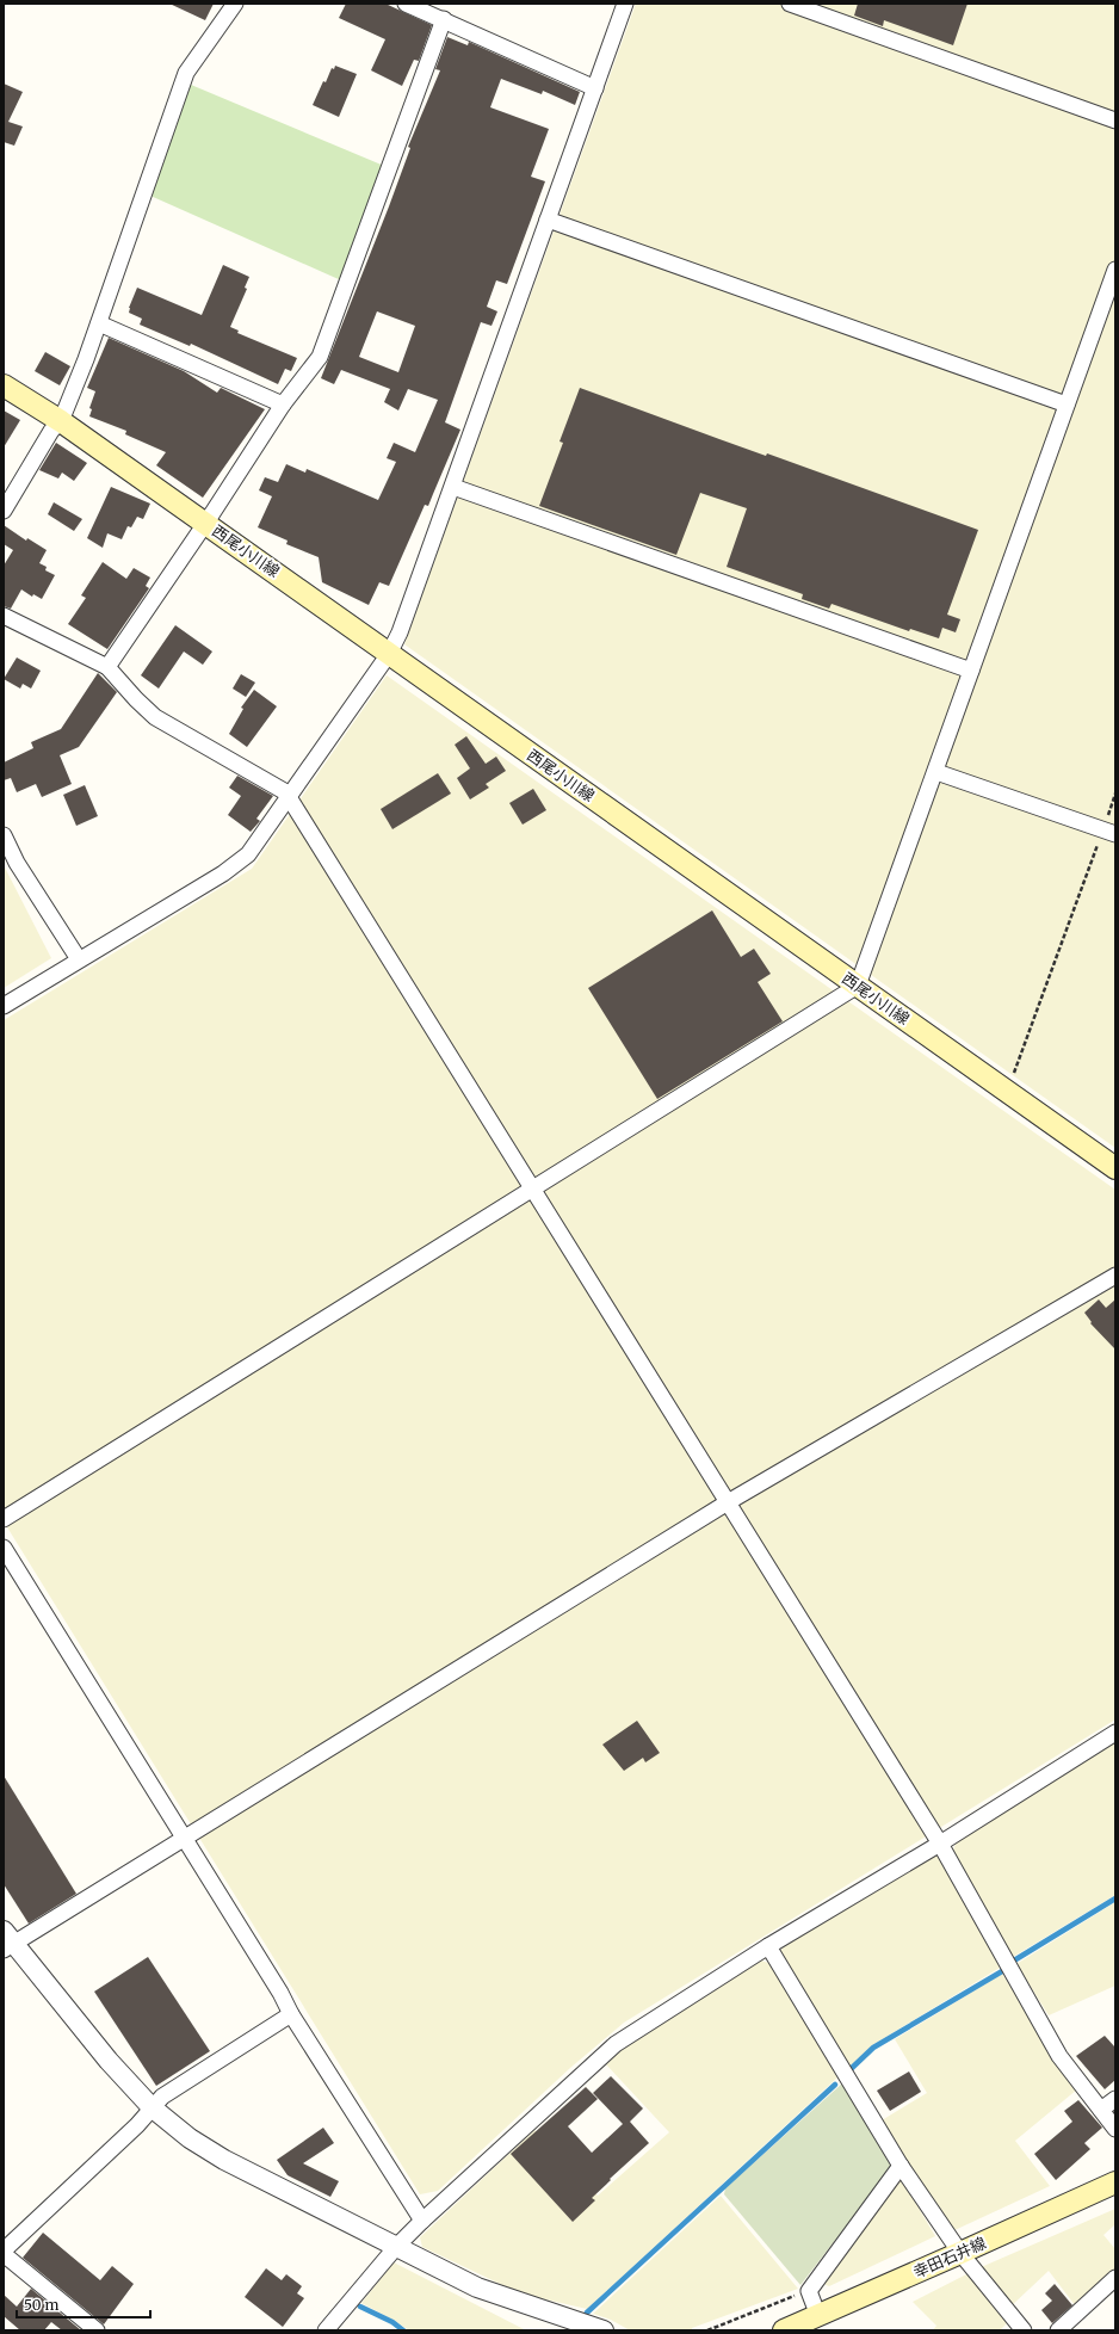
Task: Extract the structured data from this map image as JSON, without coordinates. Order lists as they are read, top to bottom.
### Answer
{
  "streets": {
    "main road": ["西尾小川線", "幸田石井線"]
  },
  "scale_bar": "50 m"
}
